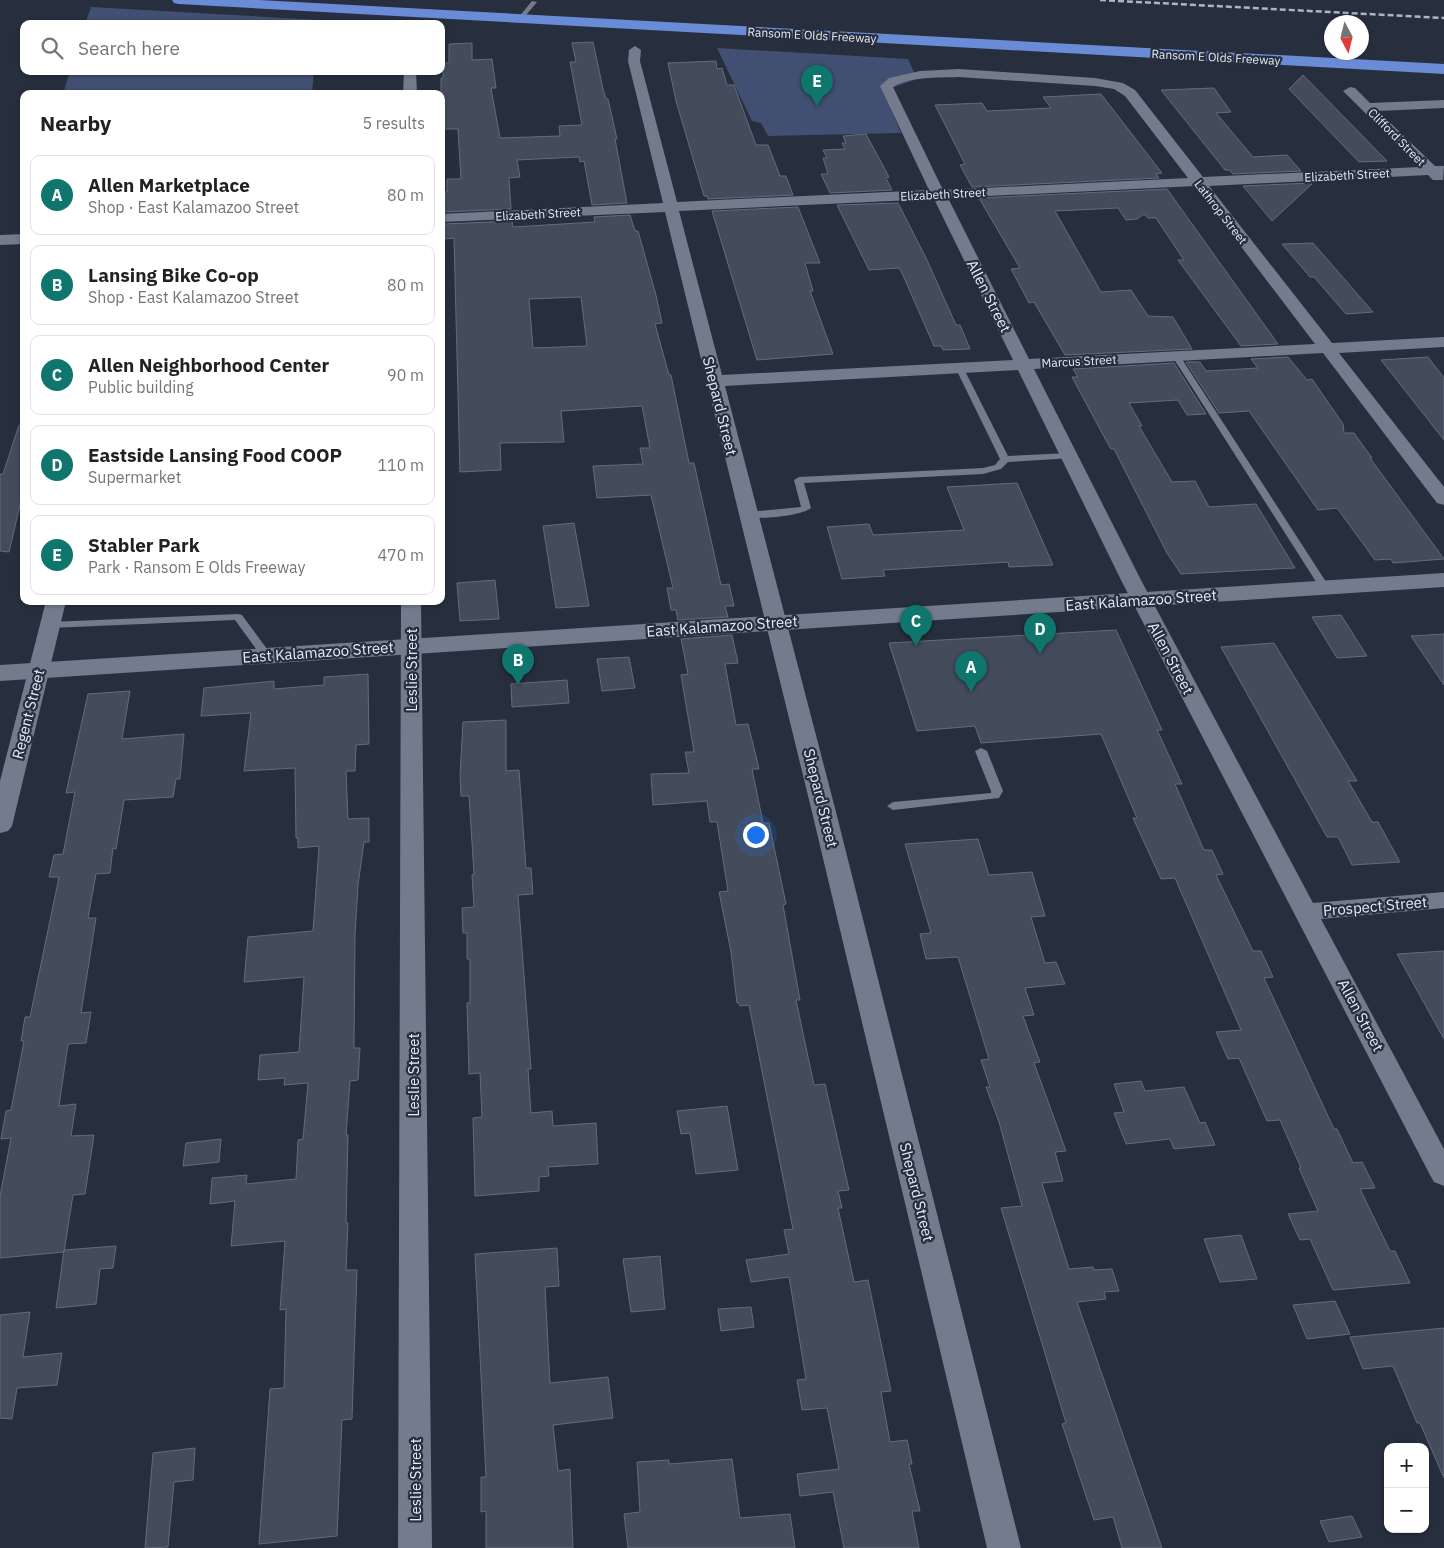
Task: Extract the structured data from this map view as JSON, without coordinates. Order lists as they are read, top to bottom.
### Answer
{
  "streets": {
    "highway": ["Ransom E Olds Freeway"],
    "street": [
      "Clifford Street",
      "Elizabeth Street",
      "Lathrop Street",
      "Allen Street",
      "Marcus Street",
      "Shepard Street",
      "East Kalamazoo Street",
      "Leslie Street",
      "Regent Street",
      "Prospect Street"
    ]
  },
  "crossings": [
    ["Clifford Street", "Elizabeth Street"],
    ["Elizabeth Street", "Lathrop Street"],
    ["Elizabeth Street", "Allen Street"],
    ["Elizabeth Street", "Shepard Street"],
    ["Lathrop Street", "Allen Street"],
    ["Lathrop Street", "Marcus Street"],
    ["Allen Street", "Marcus Street"],
    ["Allen Street", "East Kalamazoo Street"],
    ["Allen Street", "Prospect Street"],
    ["Marcus Street", "Shepard Street"],
    ["Shepard Street", "East Kalamazoo Street"],
    ["East Kalamazoo Street", "Leslie Street"],
    ["East Kalamazoo Street", "Regent Street"]
  ],
  "north": "bottom",
  "page": {
    "search": "Search here",
    "pins": [
      "E",
      "C",
      "D",
      "B",
      "A"
    ],
    "heading": ["Nearby", "5 results"],
    "list": [
      {
        "mark": "A",
        "name": "Allen Marketplace",
        "note": "Shop · East Kalamazoo Street",
        "value": "80 m"
      },
      {
        "mark": "B",
        "name": "Lansing Bike Co-op",
        "note": "Shop · East Kalamazoo Street",
        "value": "80 m"
      },
      {
        "mark": "C",
        "name": "Allen Neighborhood Center",
        "note": "Public building",
        "value": "90 m"
      },
      {
        "mark": "D",
        "name": "Eastside Lansing Food COOP",
        "note": "Supermarket",
        "value": "110 m"
      },
      {
        "mark": "E",
        "name": "Stabler Park",
        "note": "Park · Ransom E Olds Freeway",
        "value": "470 m"
      }
    ],
    "map_buttons": ["+", "−"]
  }
}
